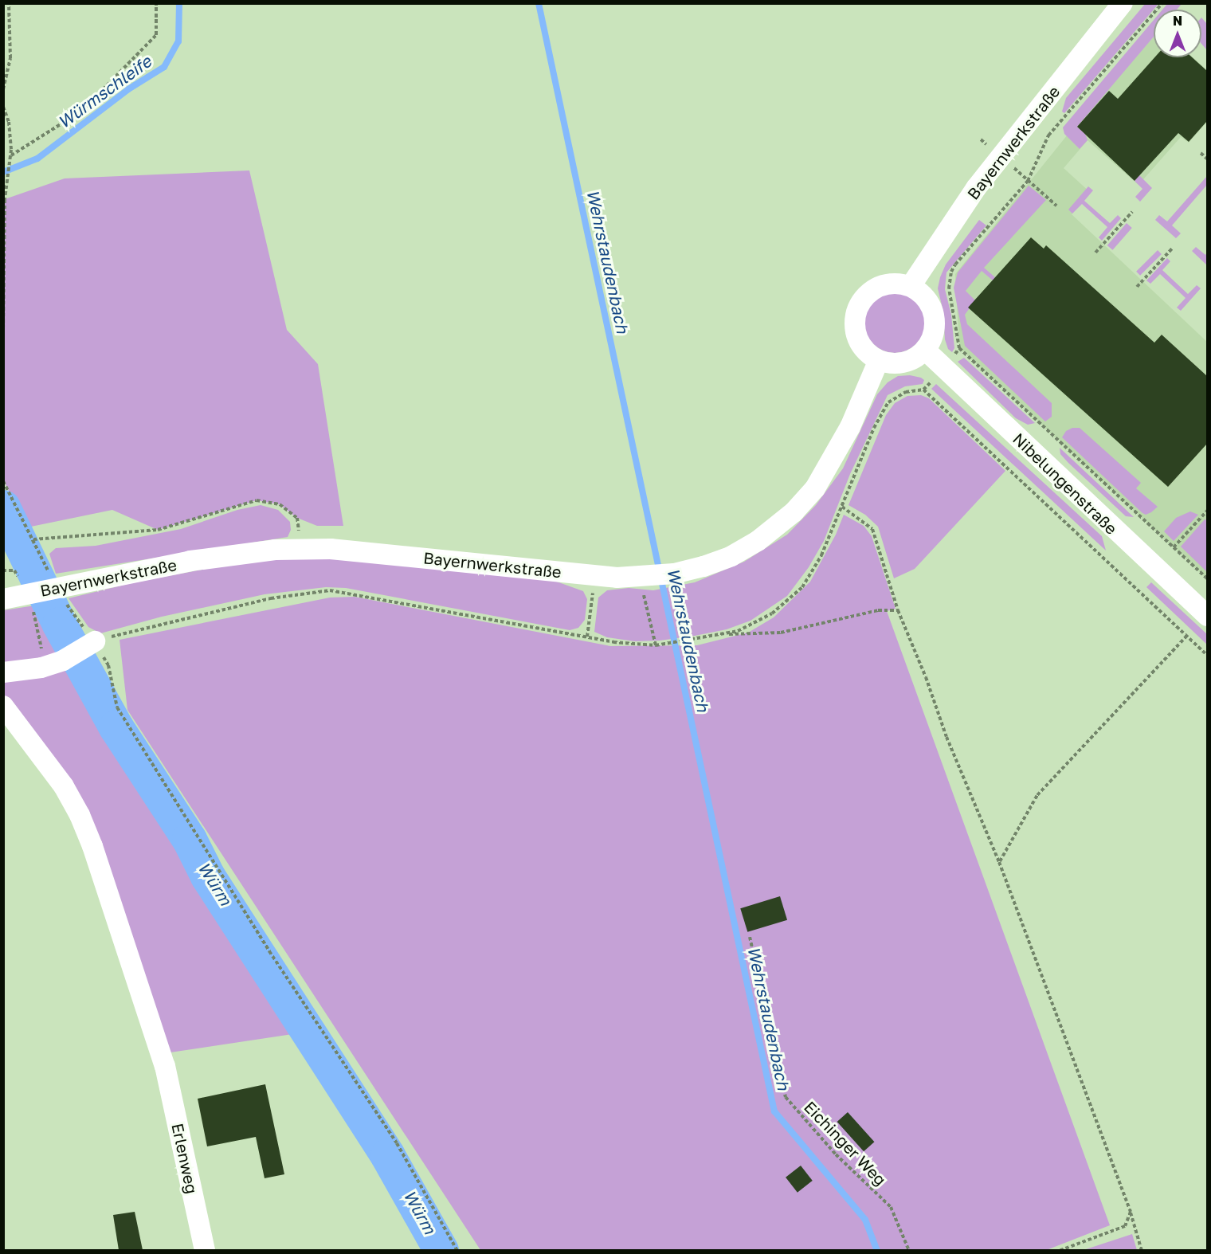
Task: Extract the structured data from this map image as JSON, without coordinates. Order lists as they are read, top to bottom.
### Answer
{
  "streets": {
    "street": ["Bayernwerkstraße", "Nibelungenstraße", "Erlenweg"],
    "path": ["Eichinger Weg"]
  },
  "crossings": [
    ["Bayernwerkstraße", "Nibelungenstraße"]
  ],
  "water": ["Würmschleife", "Wehrstaudenbach", "Würm"],
  "north": "top"
}
